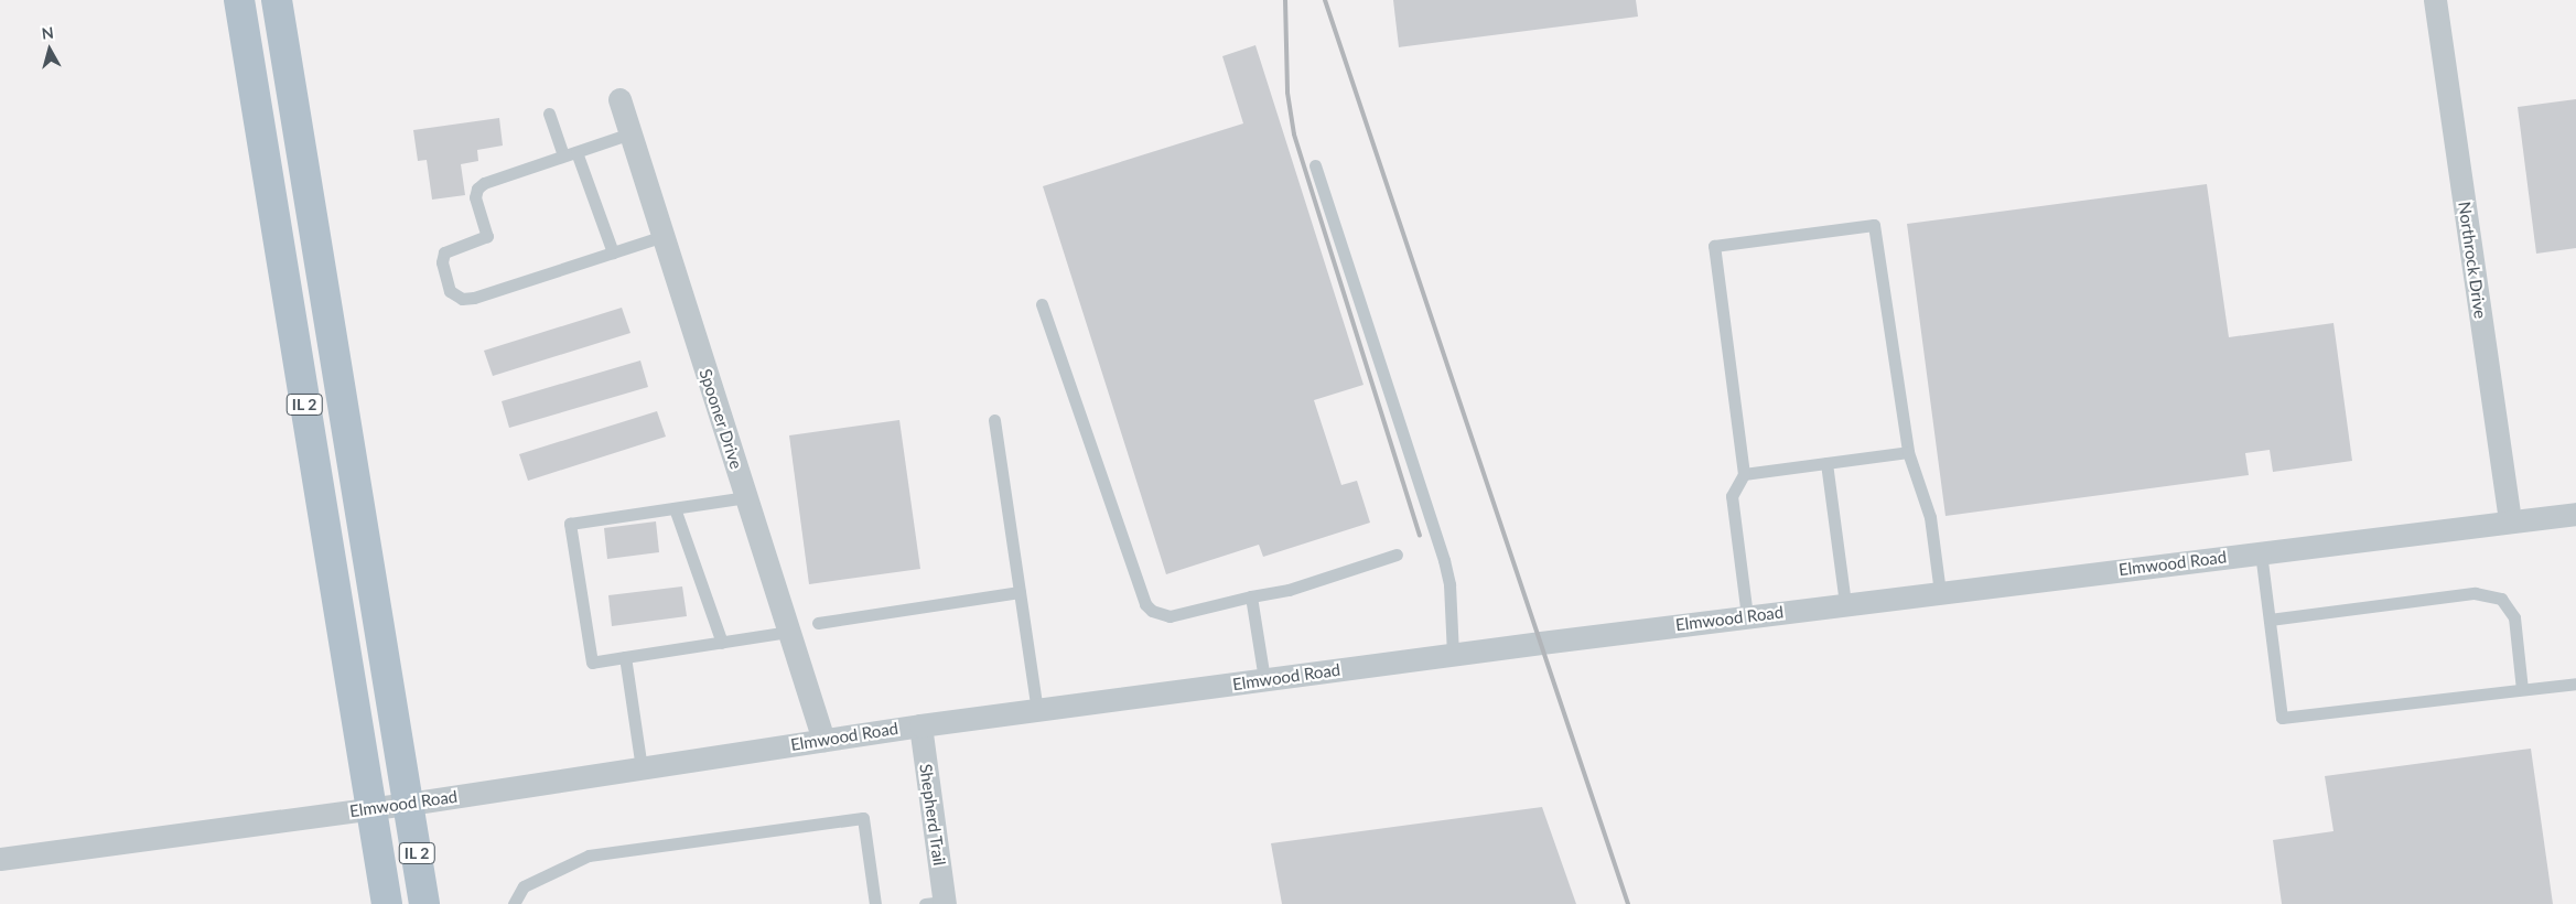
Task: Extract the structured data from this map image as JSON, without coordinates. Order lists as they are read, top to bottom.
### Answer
{
  "streets": {
    "main road": ["IL 2"],
    "street": [
      "Northrock Drive",
      "Spooner Drive",
      "Elmwood Road",
      "Shepherd Trail"
    ]
  },
  "crossings": [
    ["Northrock Drive", "Elmwood Road"],
    ["IL 2", "Elmwood Road"],
    ["Spooner Drive", "Elmwood Road"],
    ["Elmwood Road", "Shepherd Trail"]
  ],
  "north": "top"
}
